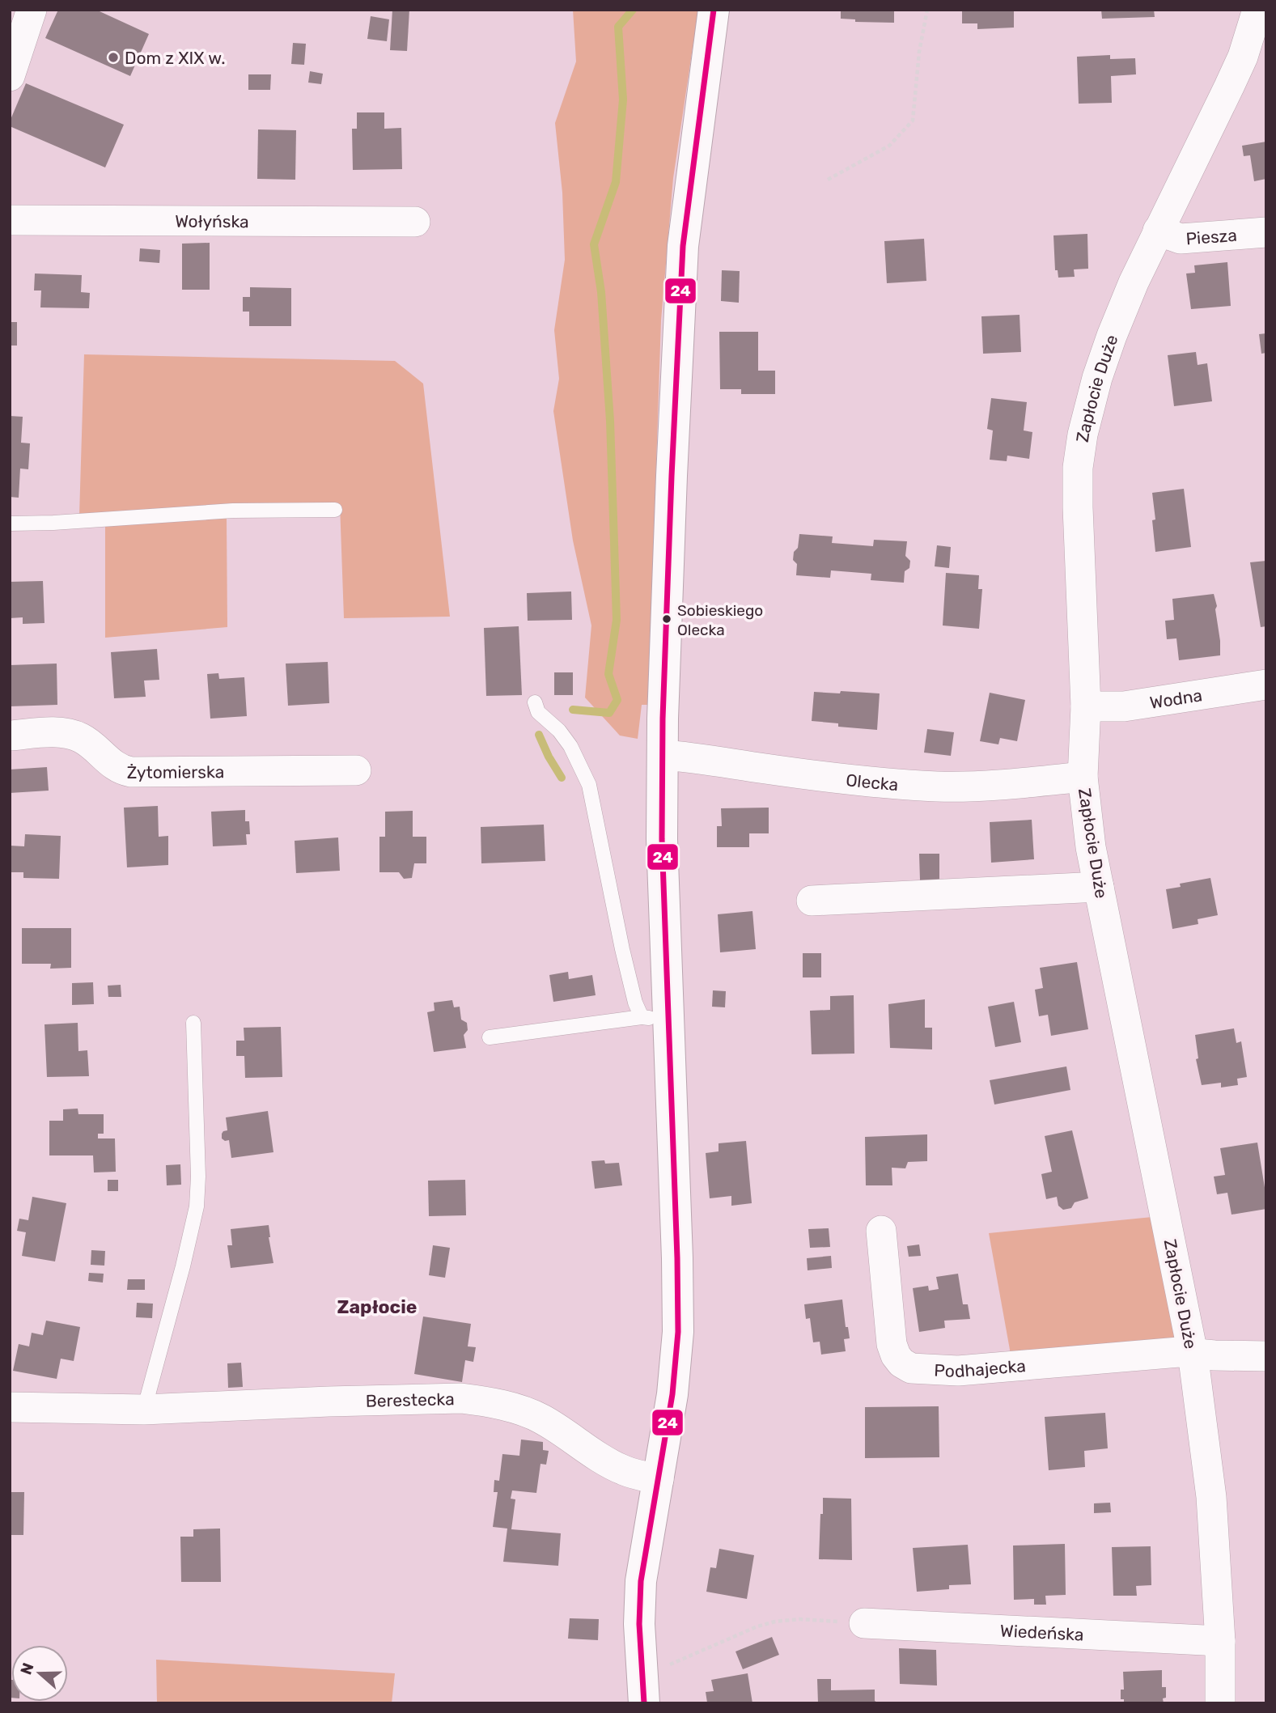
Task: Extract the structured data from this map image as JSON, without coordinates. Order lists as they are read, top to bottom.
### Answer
{
  "streets": {
    "street": [
      "Wołyńska",
      "Piesza",
      "Zapłocie Duże",
      "Wodna",
      "Żytomierska",
      "Olecka",
      "Podhajecka",
      "Berestecka",
      "Wiedeńska"
    ]
  },
  "crossings": [
    ["Piesza", "Zapłocie Duże"],
    ["Zapłocie Duże", "Wodna"],
    ["Zapłocie Duże", "Olecka"],
    ["Zapłocie Duże", "Podhajecka"],
    ["Zapłocie Duże", "Wiedeńska"]
  ],
  "districts": ["Zapłocie"],
  "places": ["Dom z XIX w.", "Sobieskiego Olecka"],
  "lines": ["transit line 24"],
  "north": "left"
}
